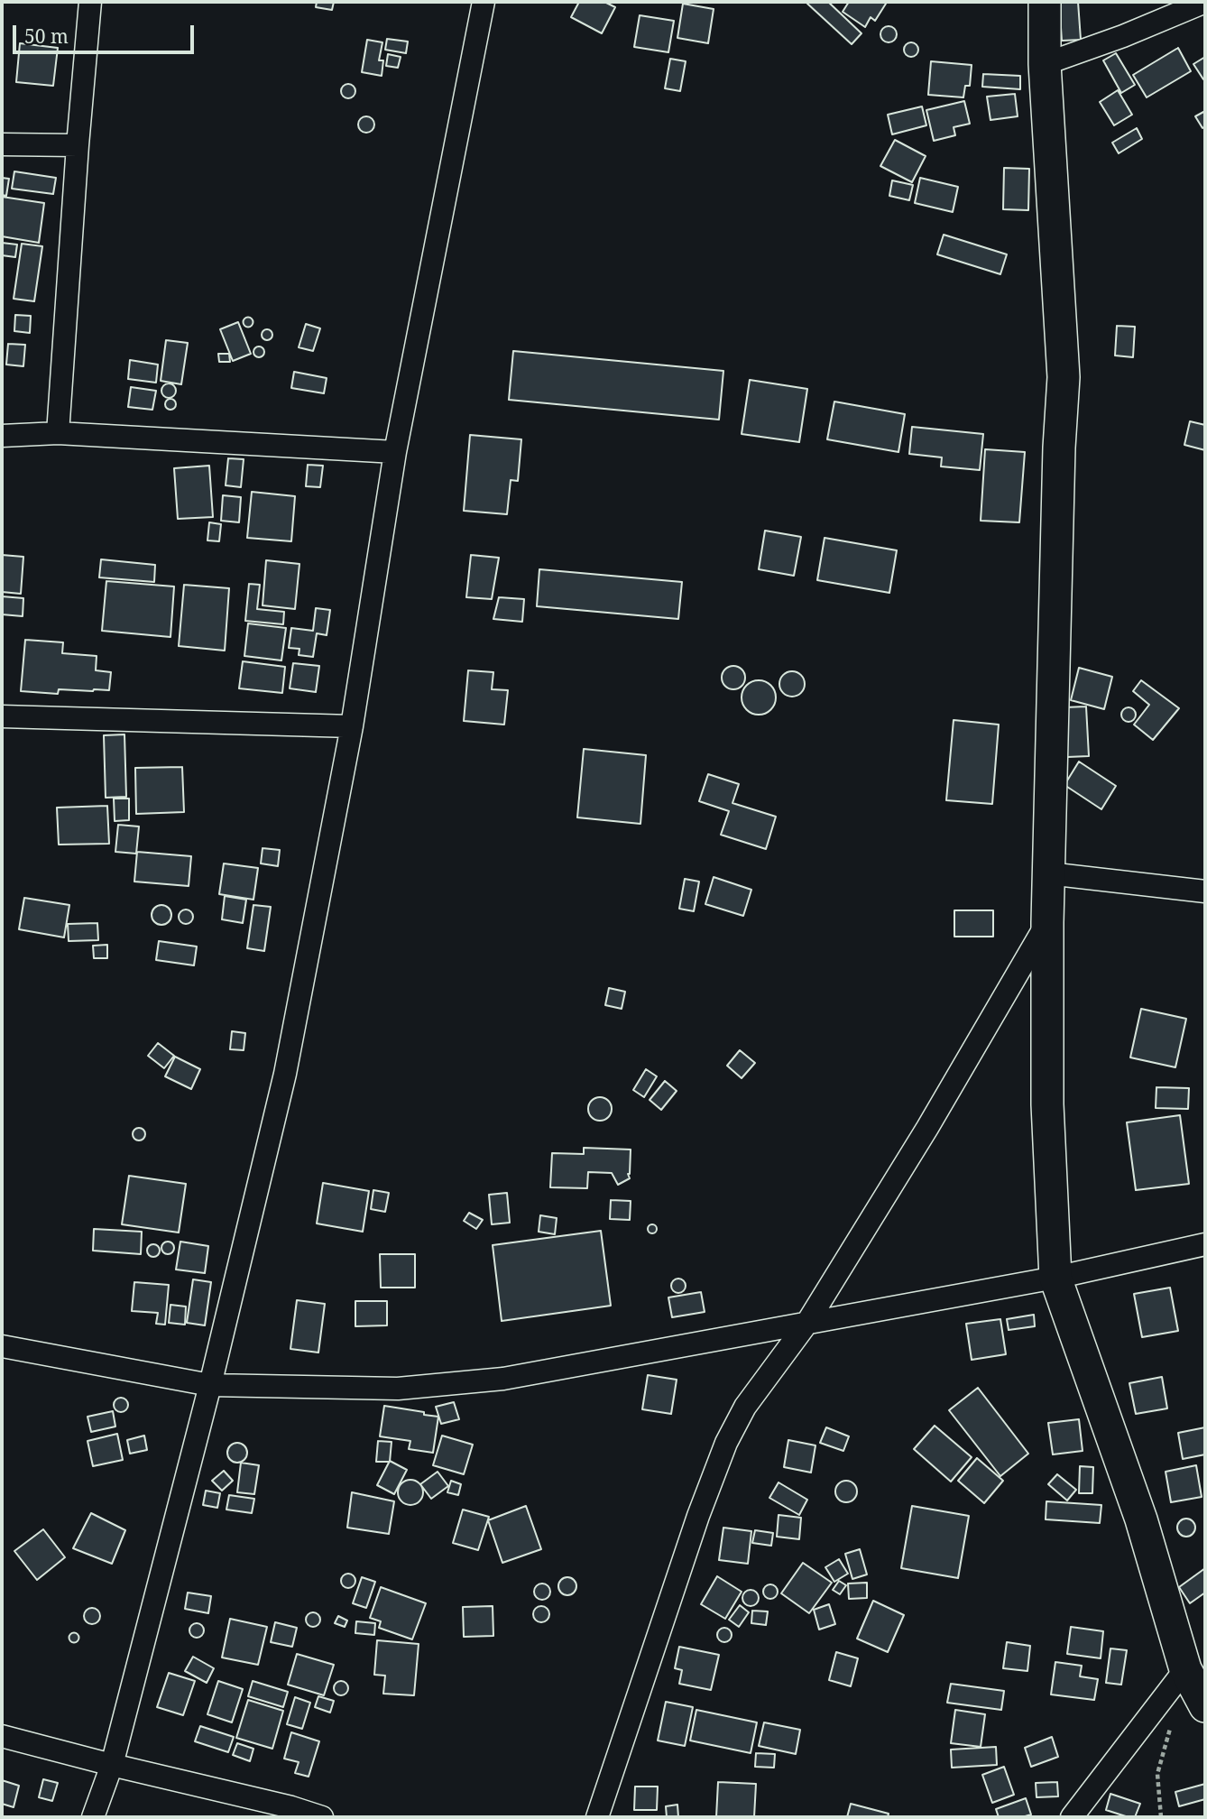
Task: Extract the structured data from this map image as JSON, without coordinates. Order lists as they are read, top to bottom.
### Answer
{
  "scale_bar": "50 m"
}
